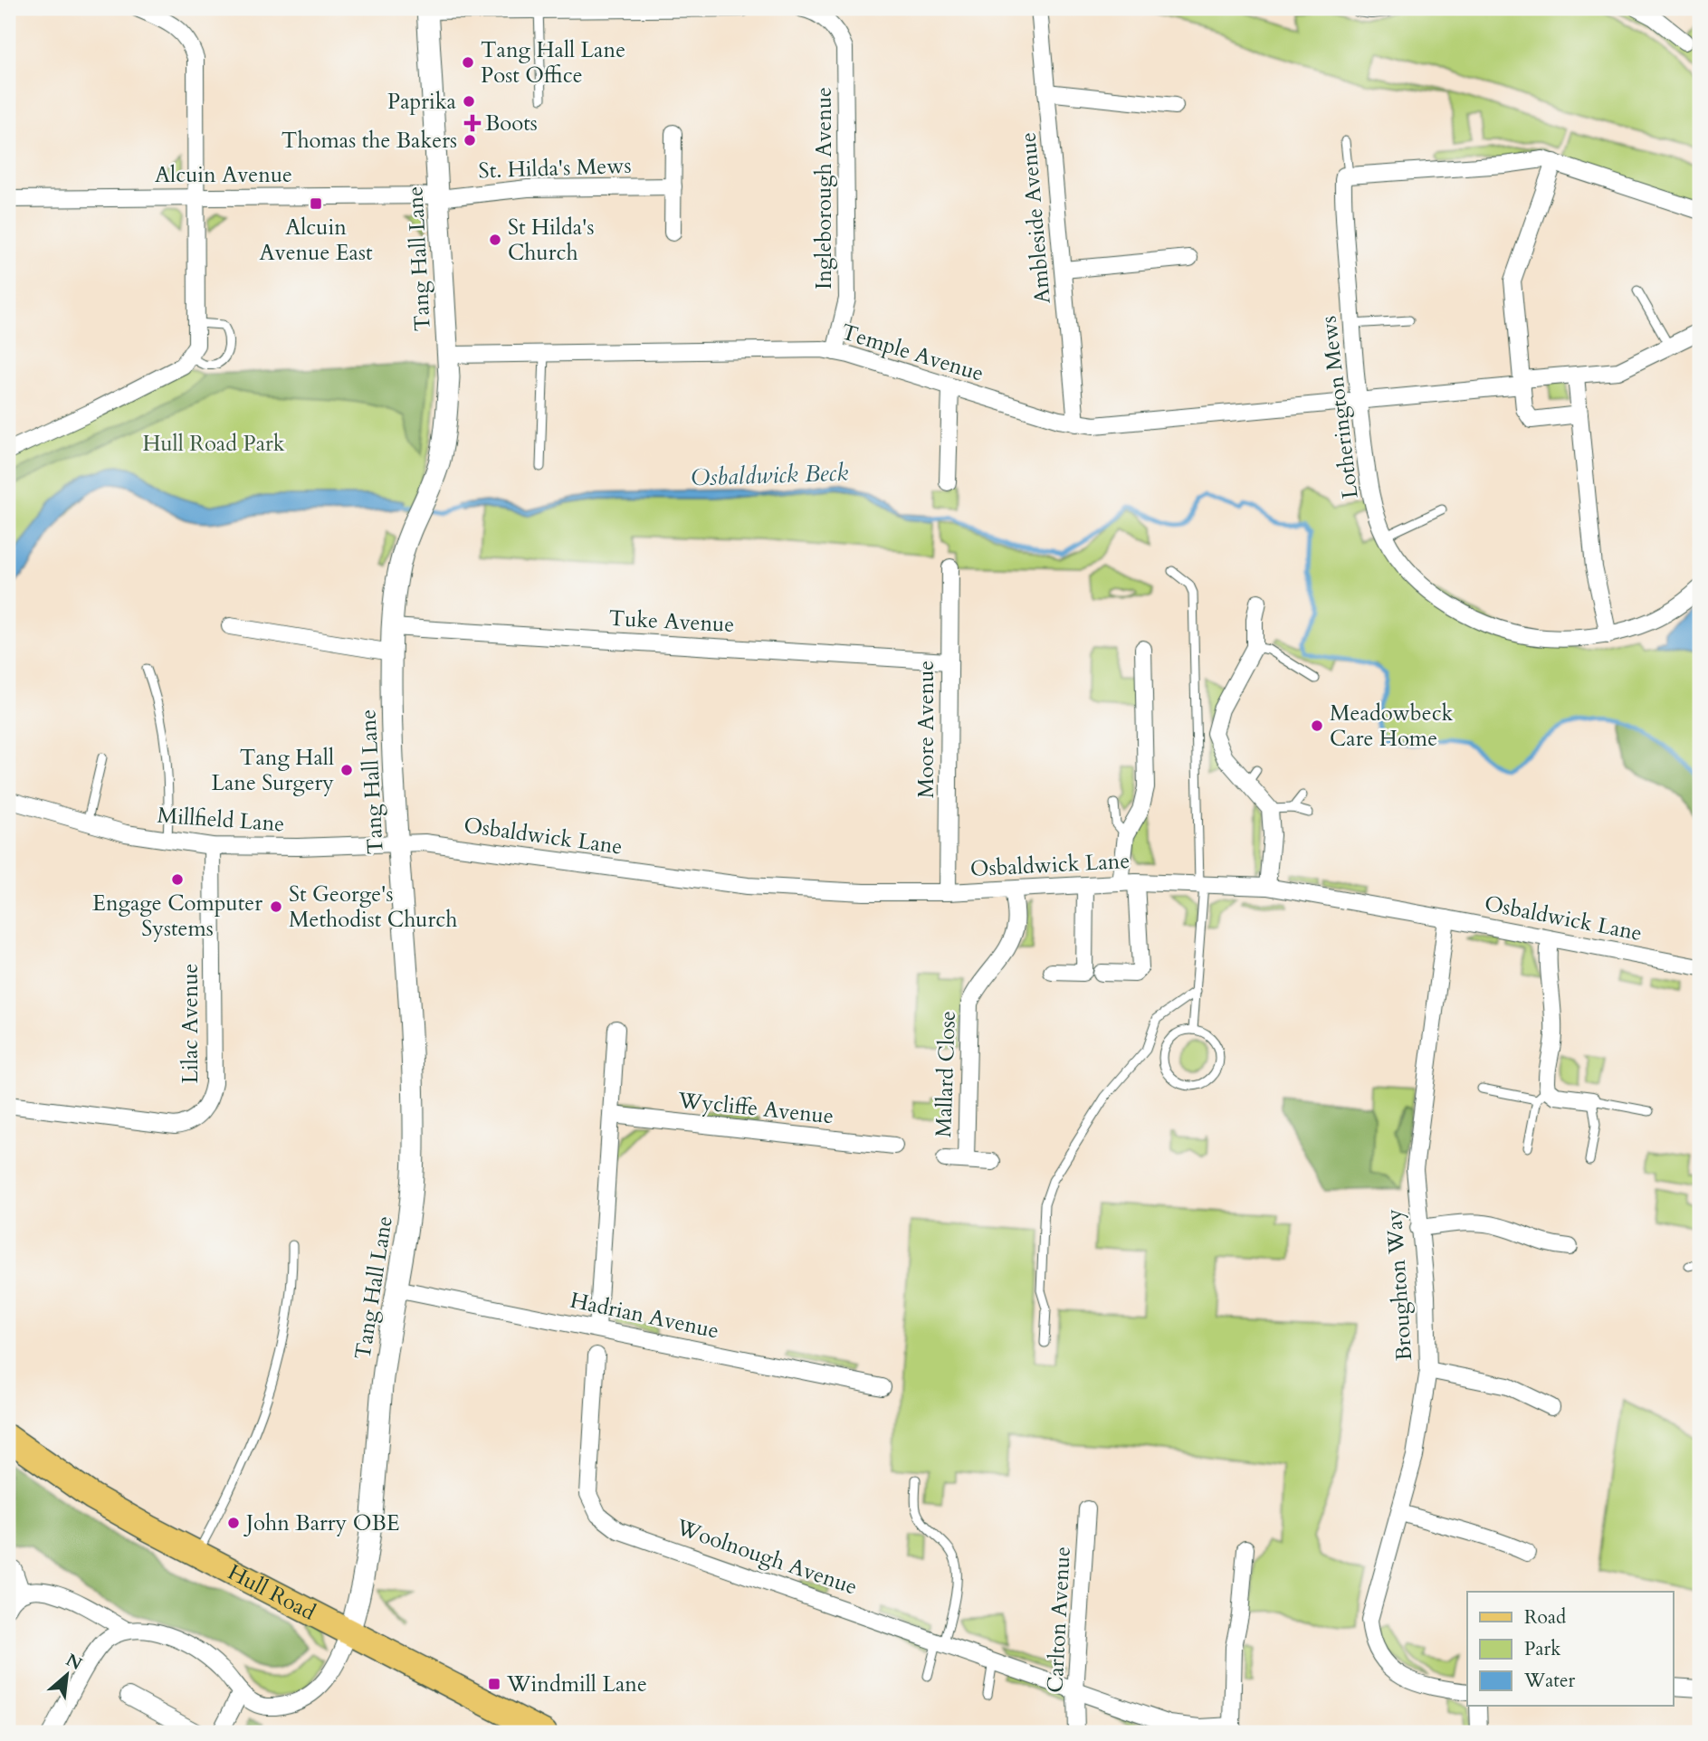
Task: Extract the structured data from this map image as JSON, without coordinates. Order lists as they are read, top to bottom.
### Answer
{
  "streets": {
    "main road": ["Hull Road"],
    "street": [
      "St. Hilda's Mews",
      "Alcuin Avenue",
      "Ingleborough Avenue",
      "Ambleside Avenue",
      "Tang Hall Lane",
      "Temple Avenue",
      "Lotherington Mews",
      "Tuke Avenue",
      "Moore Avenue",
      "Millfield Lane",
      "Osbaldwick Lane",
      "Lilac Avenue",
      "Mallard Close",
      "Wycliffe Avenue",
      "Broughton Way",
      "Hadrian Avenue",
      "Woolnough Avenue",
      "Carlton Avenue"
    ]
  },
  "crossings": [
    ["St. Hilda's Mews", "Alcuin Avenue"],
    ["St. Hilda's Mews", "Tang Hall Lane"],
    ["Alcuin Avenue", "Tang Hall Lane"],
    ["Ingleborough Avenue", "Temple Avenue"],
    ["Ambleside Avenue", "Temple Avenue"],
    ["Tang Hall Lane", "Temple Avenue"],
    ["Tang Hall Lane", "Tuke Avenue"],
    ["Tang Hall Lane", "Millfield Lane"],
    ["Tang Hall Lane", "Osbaldwick Lane"],
    ["Tang Hall Lane", "Hadrian Avenue"],
    ["Tang Hall Lane", "Hull Road"],
    ["Temple Avenue", "Lotherington Mews"],
    ["Tuke Avenue", "Moore Avenue"],
    ["Moore Avenue", "Osbaldwick Lane"],
    ["Millfield Lane", "Osbaldwick Lane"],
    ["Millfield Lane", "Lilac Avenue"],
    ["Osbaldwick Lane", "Mallard Close"],
    ["Osbaldwick Lane", "Broughton Way"],
    ["Woolnough Avenue", "Carlton Avenue"]
  ],
  "water": ["Osbaldwick Beck"],
  "parks": ["Hull Road Park"],
  "places": {
    "other": [
      "Tang Hall Lane Post Office",
      "Paprika",
      "Thomas the Bakers",
      "St Hilda's Church",
      "Meadowbeck Care Home",
      "Tang Hall Lane Surgery",
      "Engage Computer Systems",
      "St George's Methodist Church",
      "John Barry OBE"
    ],
    "health": ["Boots"],
    "transit": ["Alcuin Avenue East", "Windmill Lane"]
  },
  "legend": ["Road", "Park", "Water"],
  "north": "top right"
}
